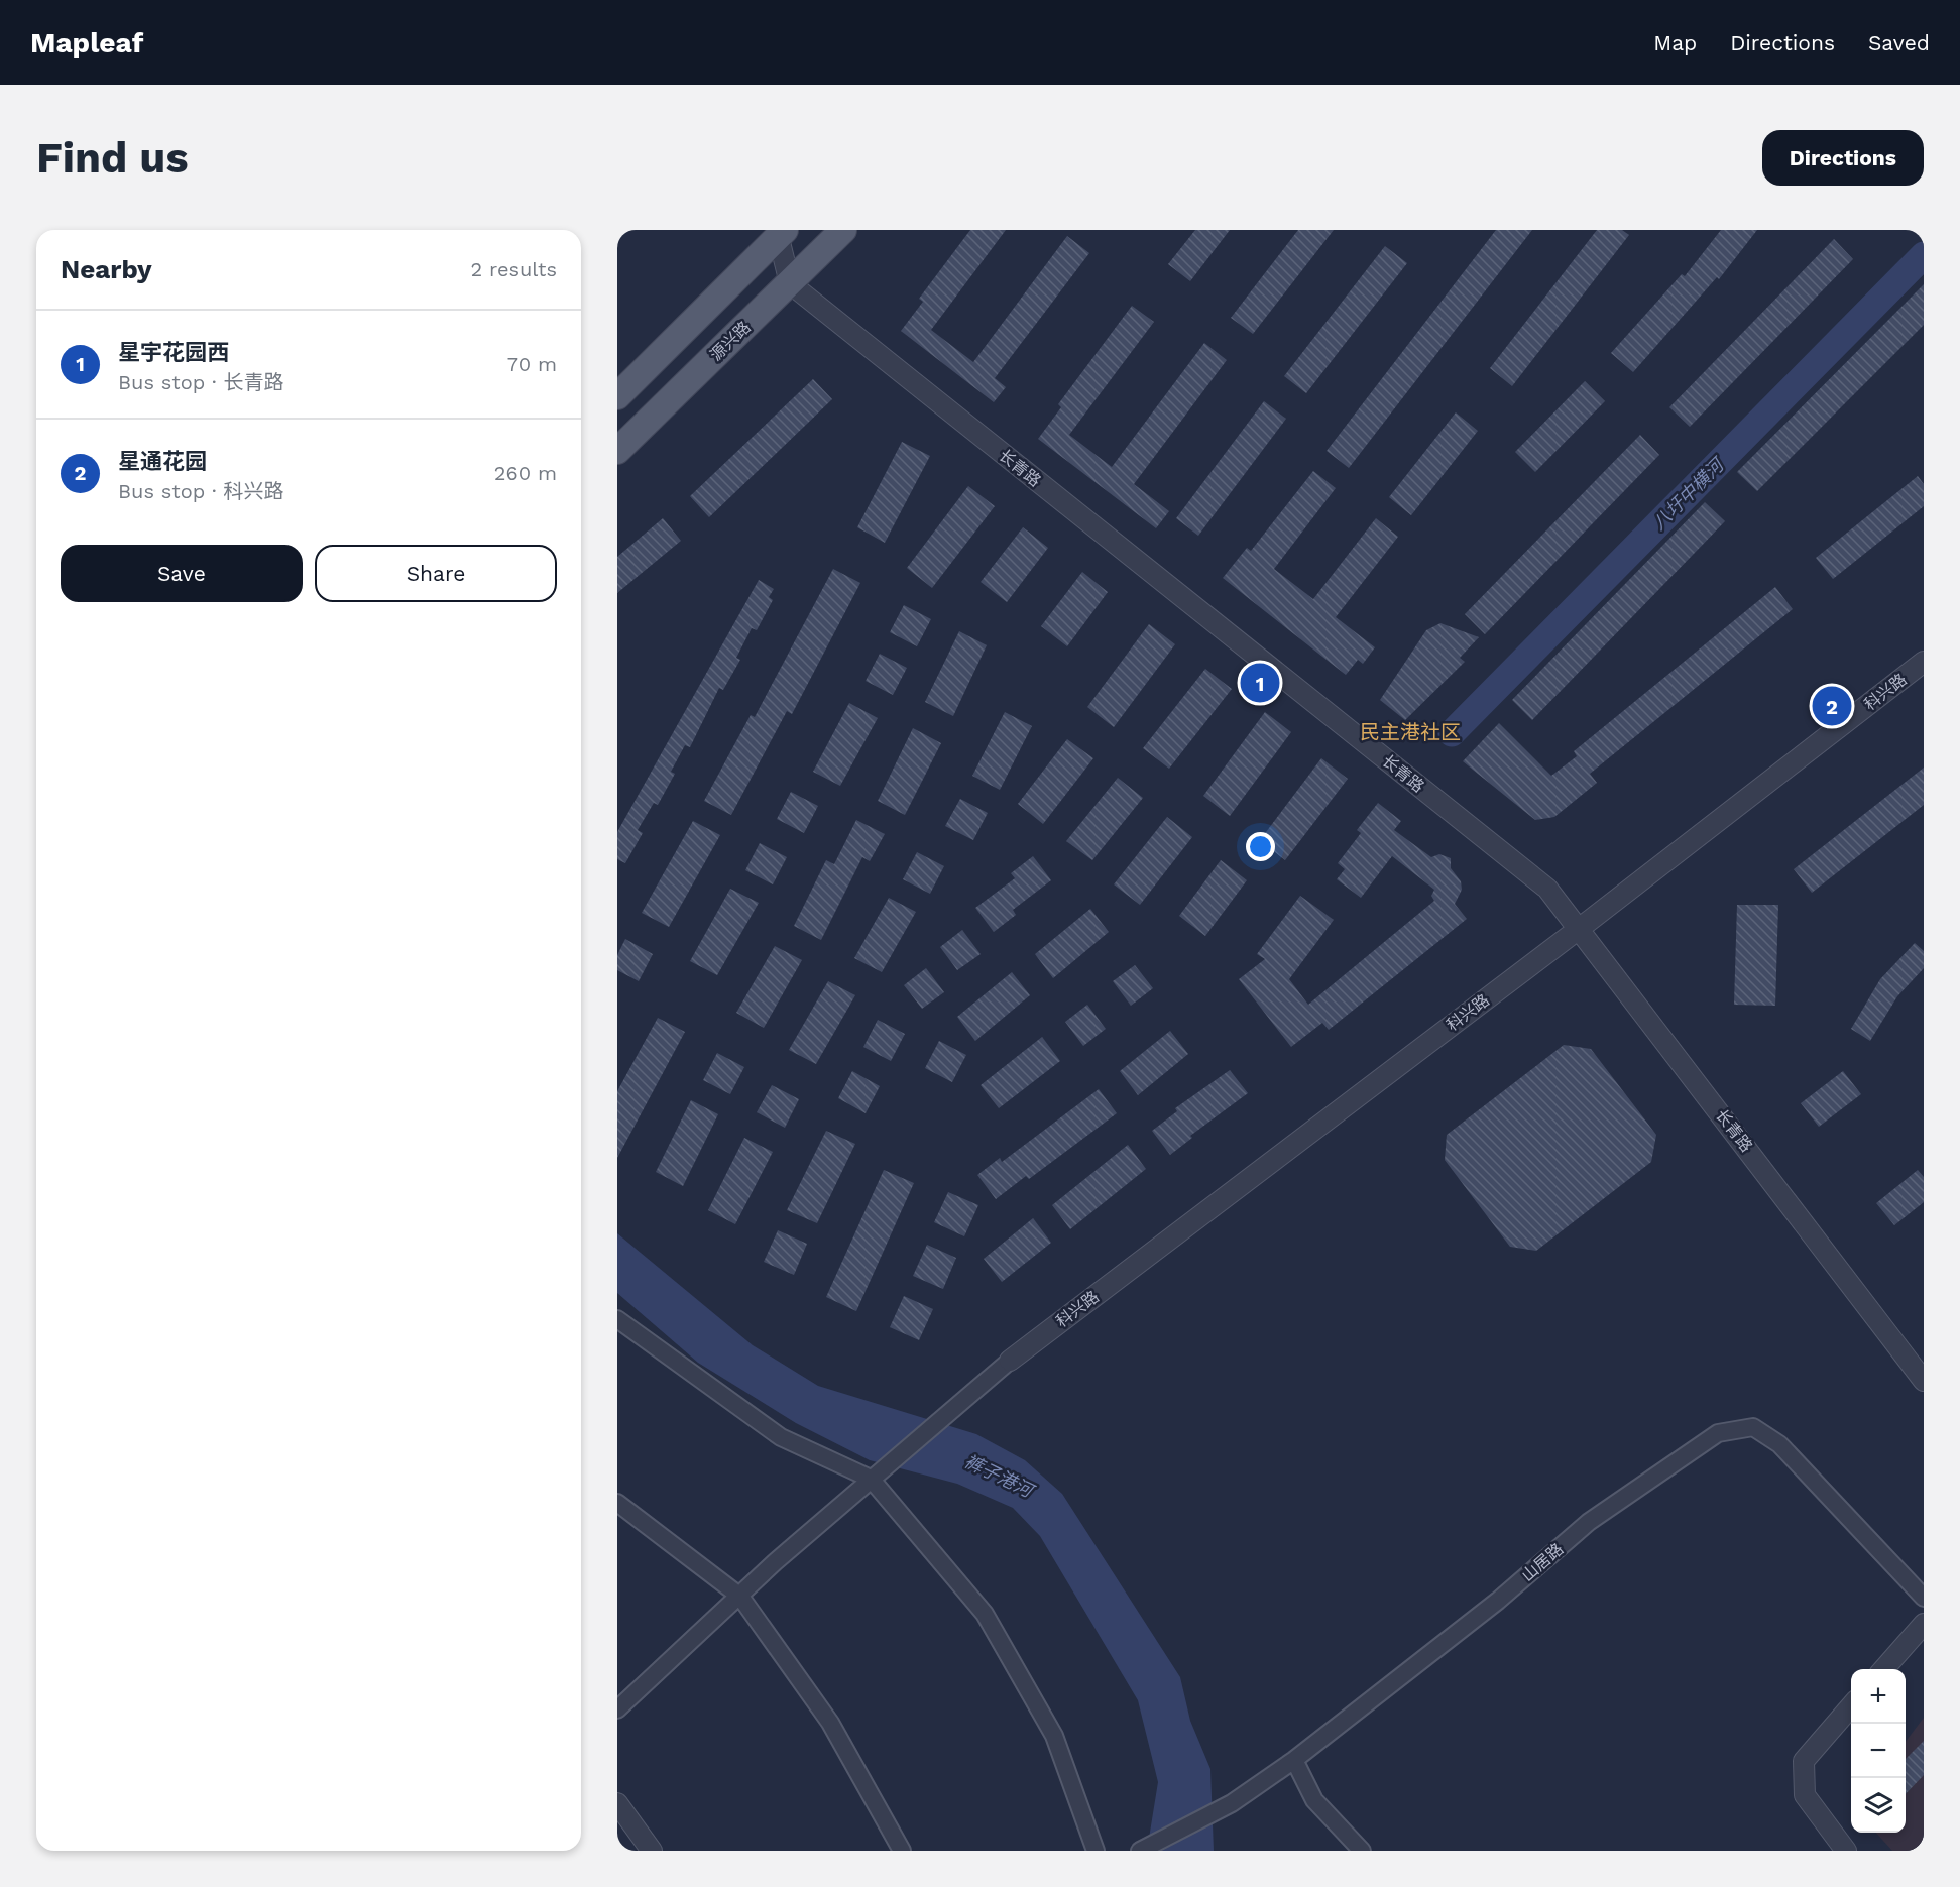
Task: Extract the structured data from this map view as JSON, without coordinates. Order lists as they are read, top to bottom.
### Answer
{
  "streets": {
    "main road": ["源兴路"],
    "street": ["长青路", "科兴路", "山居路"]
  },
  "crossings": [
    ["源兴路", "长青路"],
    ["长青路", "科兴路"]
  ],
  "districts": ["民主港社区"],
  "water": ["八圩中横河", "裤子港河"],
  "page": {
    "header": "Mapleaf",
    "nav": ["Map", "Directions", "Saved"],
    "buttons": [
      "Directions",
      ["Save", "Share"]
    ],
    "title": "Find us",
    "heading": ["Nearby", "2 results"],
    "list": [
      {
        "mark": "1",
        "name": "星宇花园西",
        "note": "Bus stop · 长青路",
        "value": "70 m"
      },
      {
        "mark": "2",
        "name": "星通花园",
        "note": "Bus stop · 科兴路",
        "value": "260 m"
      }
    ],
    "pins": ["1", "2"],
    "map_buttons": ["+", "−"]
  }
}
